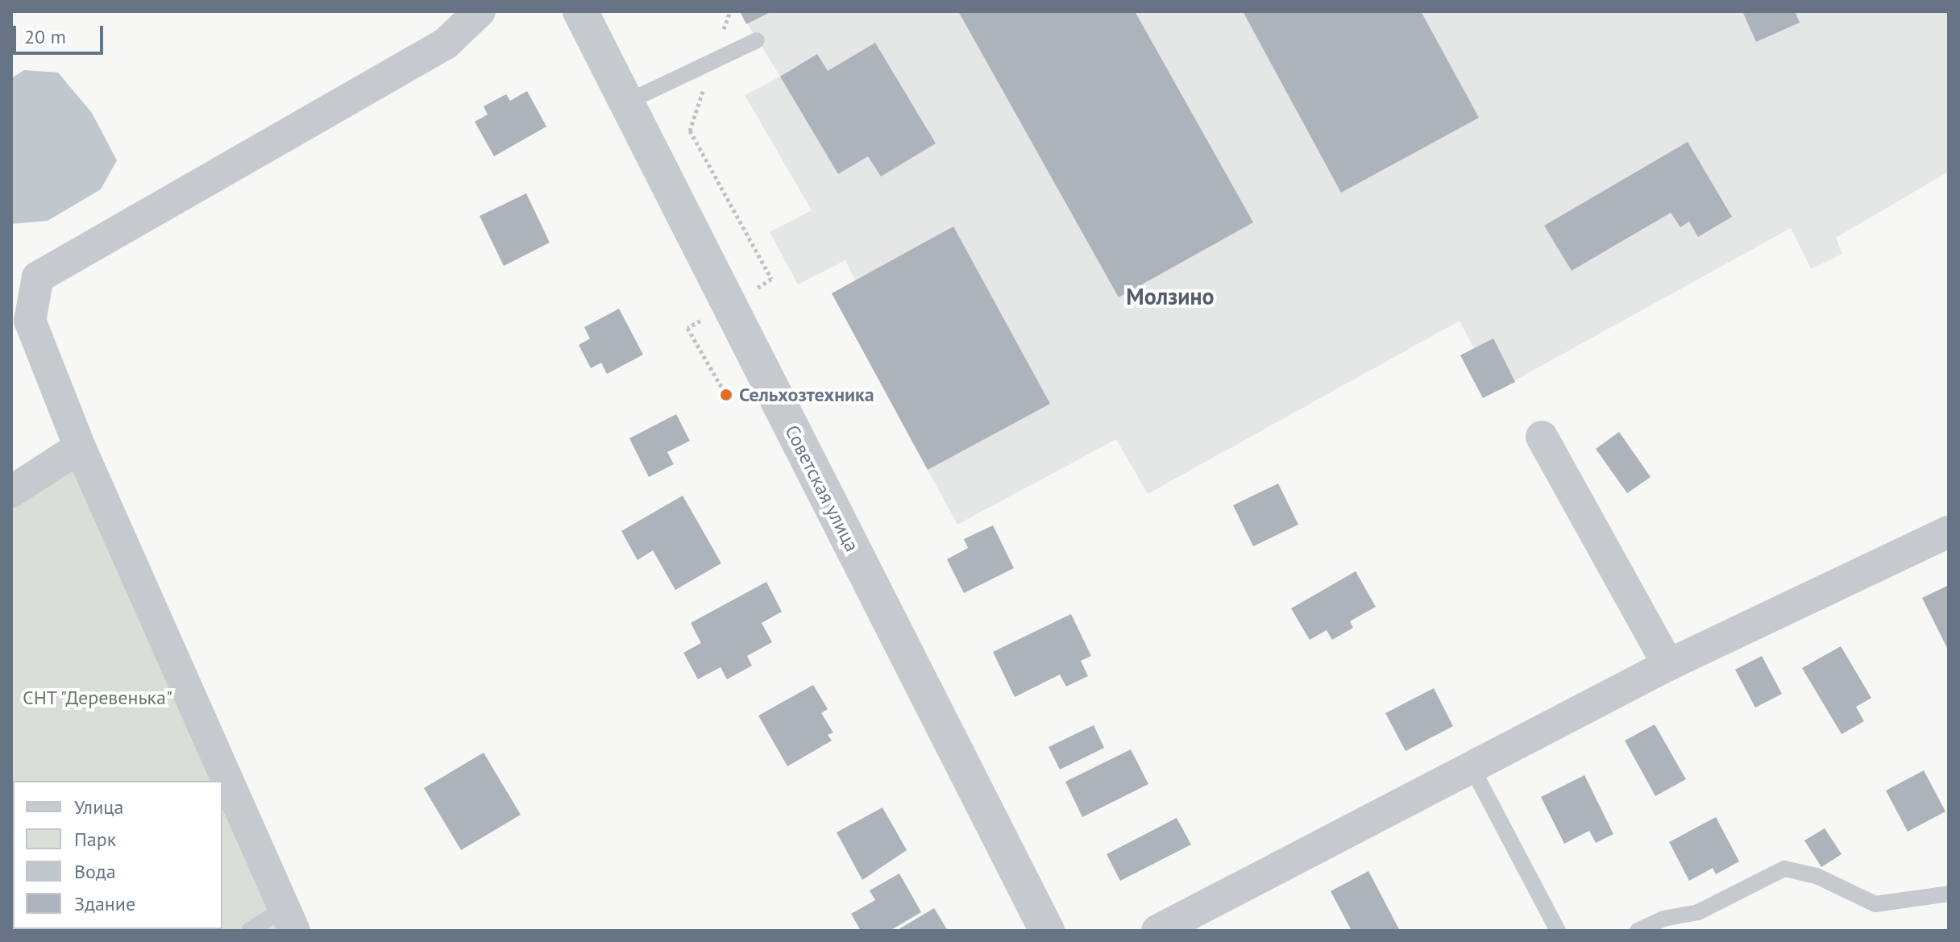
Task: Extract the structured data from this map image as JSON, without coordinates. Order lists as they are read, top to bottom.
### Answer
{
  "streets": {
    "street": ["Советская улица"]
  },
  "districts": ["Молзино"],
  "parks": ["СНТ \"Деревенька\""],
  "places": ["Сельхозтехника"],
  "legend": [
    "Улица",
    "Парк",
    "Вода",
    "Здание"
  ],
  "scale_bar": "20 m"
}
